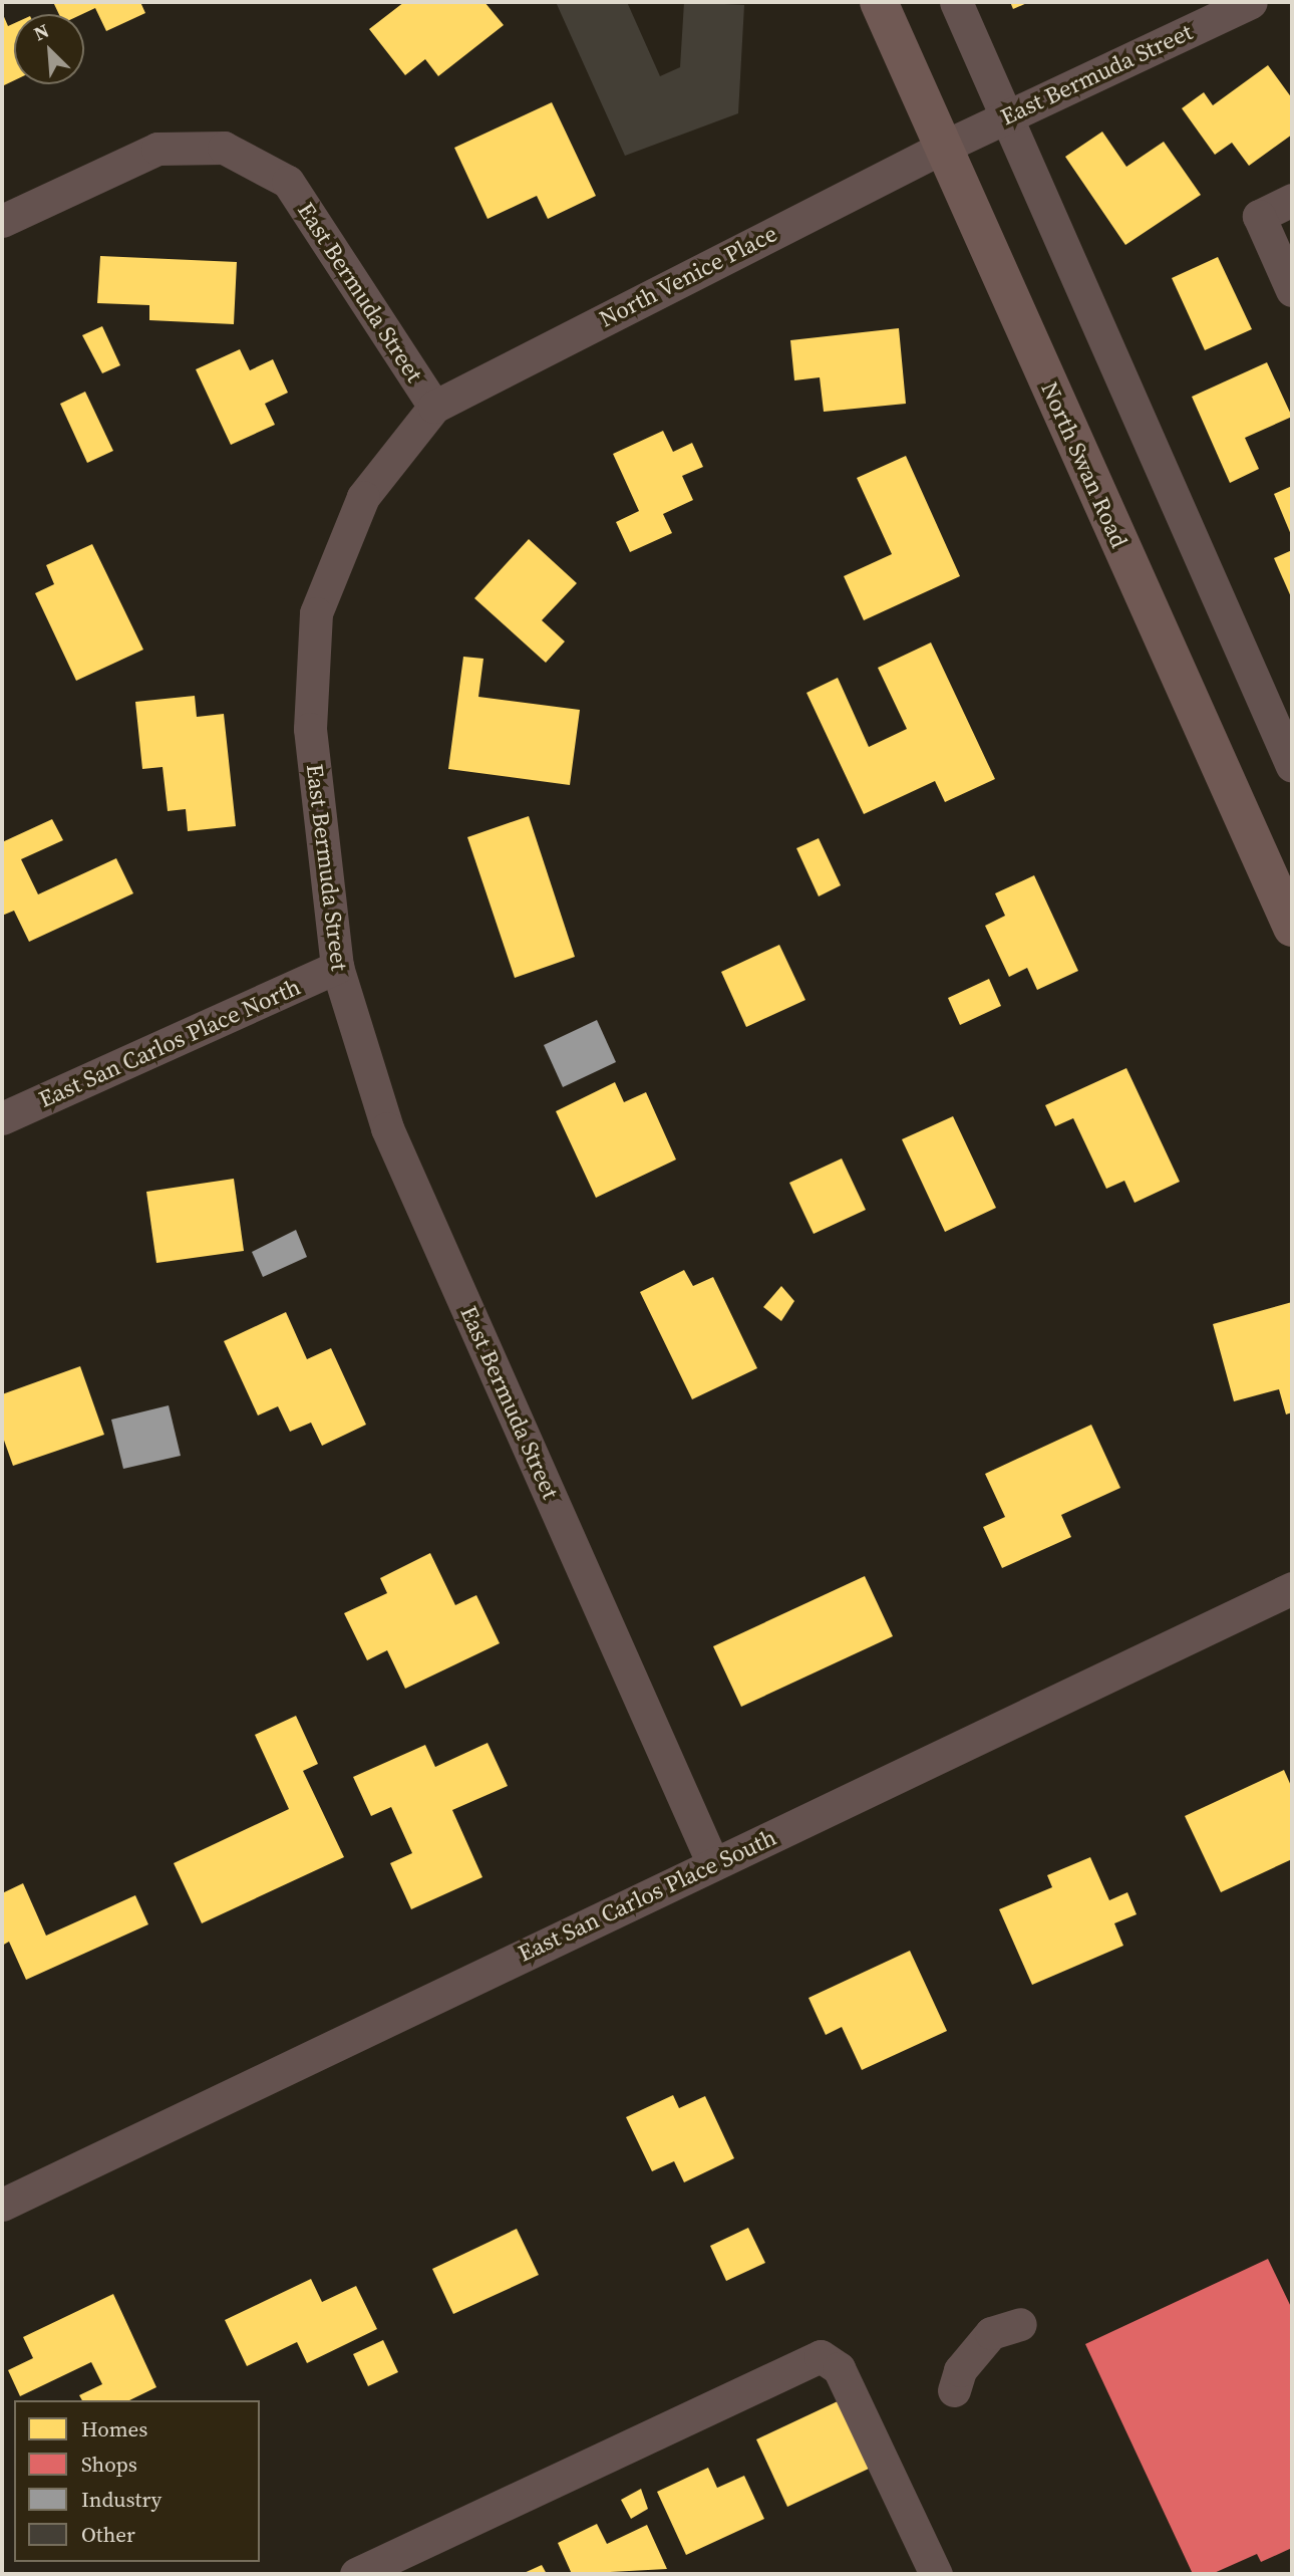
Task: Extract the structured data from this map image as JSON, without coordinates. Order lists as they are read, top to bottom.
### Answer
{
  "streets": {
    "main road": ["North Swan Road"],
    "street": [
      "East Bermuda Street",
      "North Venice Place",
      "East San Carlos Place North",
      "East San Carlos Place South"
    ]
  },
  "crossings": [
    ["East Bermuda Street", "North Venice Place"],
    ["East Bermuda Street", "North Swan Road"],
    ["East Bermuda Street", "East San Carlos Place North"],
    ["East Bermuda Street", "East San Carlos Place South"],
    ["North Venice Place", "North Swan Road"]
  ],
  "legend": [
    "Homes",
    "Shops",
    "Industry",
    "Other"
  ],
  "north": "top left"
}
